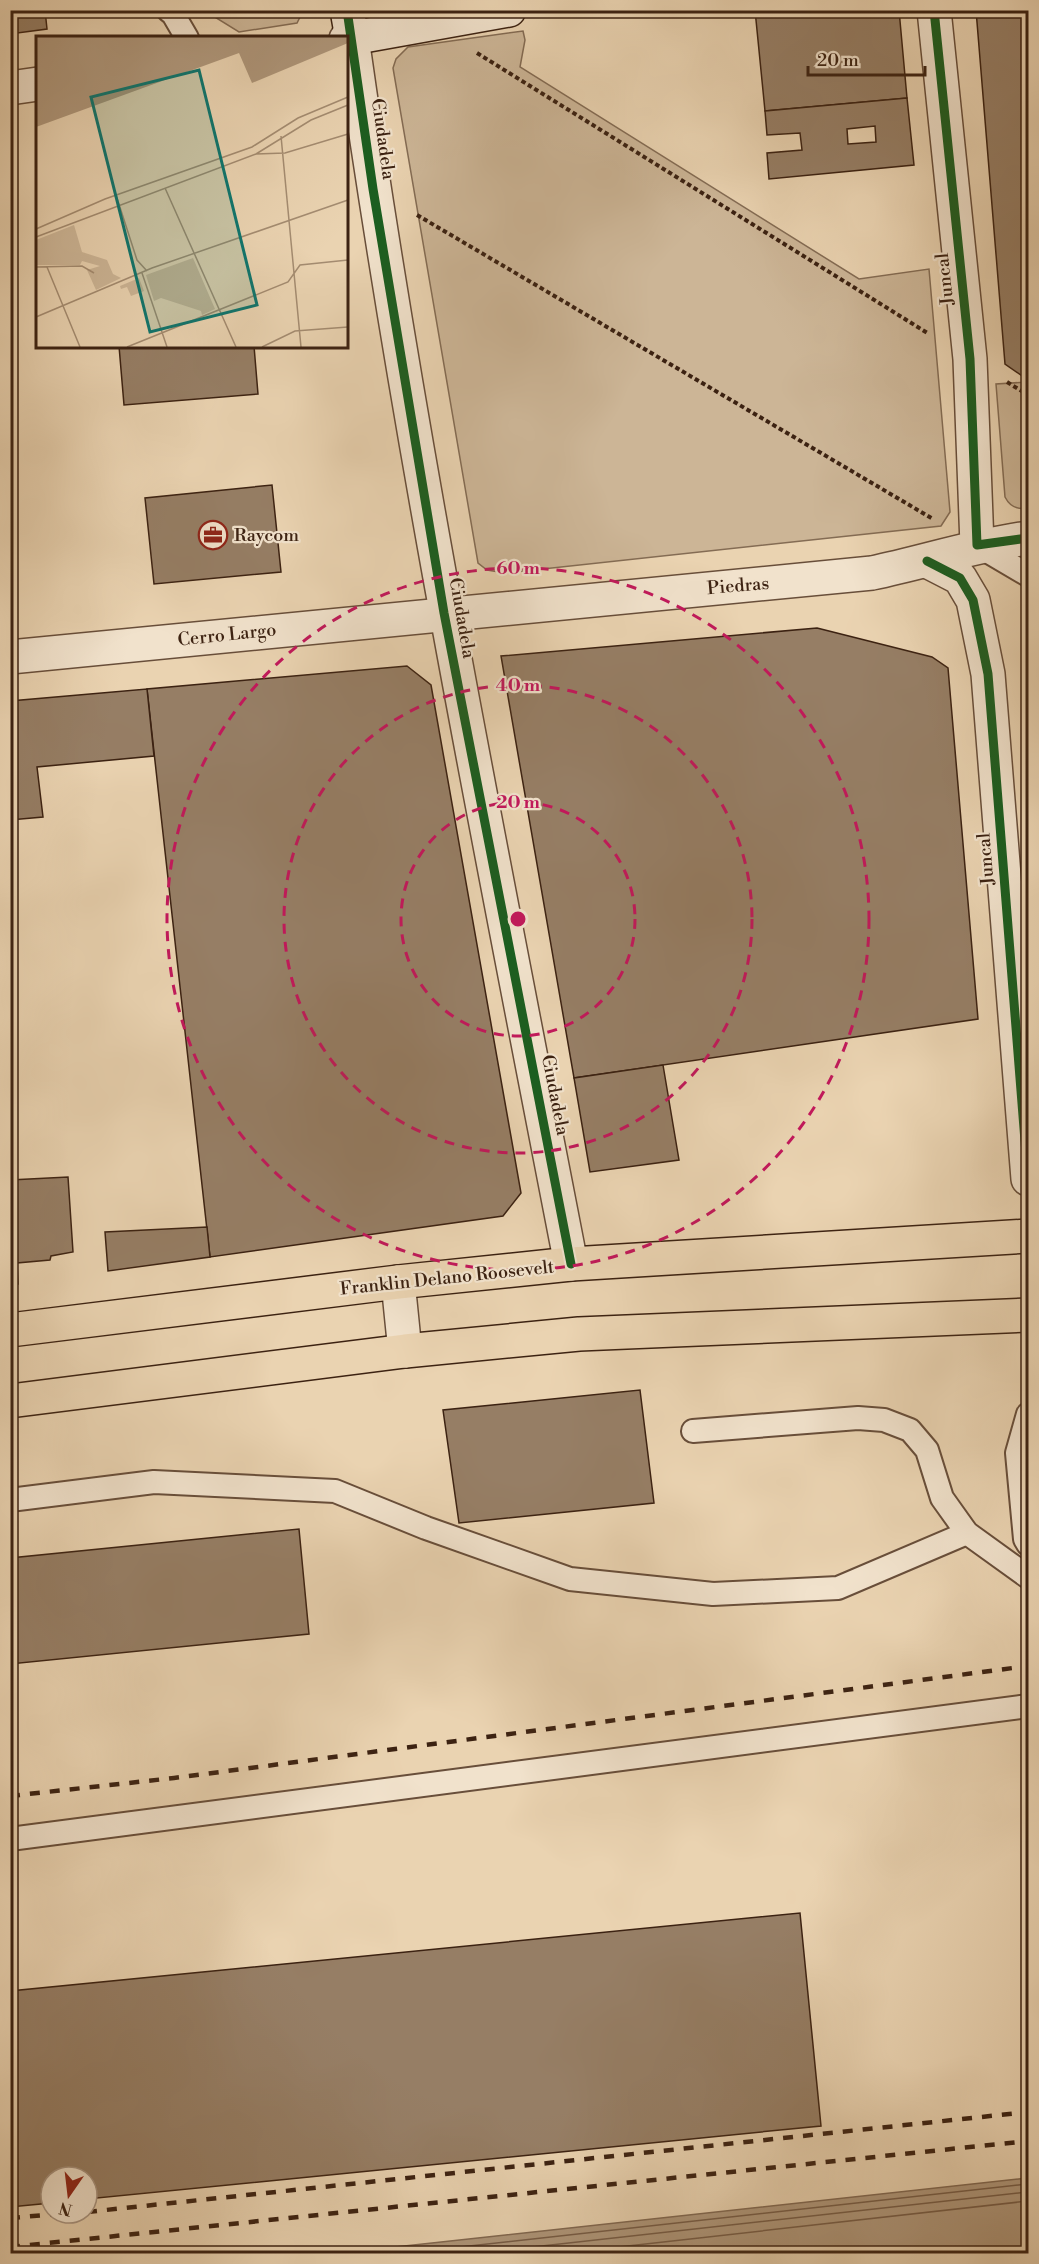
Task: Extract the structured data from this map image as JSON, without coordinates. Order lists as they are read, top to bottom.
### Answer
{
  "streets": {
    "main road": ["Franklin Delano Roosevelt"],
    "street": [
      "Ciudadela",
      "Juncal",
      "Piedras",
      "Cerro Largo"
    ]
  },
  "crossings": [
    ["Ciudadela", "Piedras"],
    ["Ciudadela", "Cerro Largo"],
    ["Ciudadela", "Franklin Delano Roosevelt"],
    ["Juncal", "Piedras"],
    ["Piedras", "Cerro Largo"]
  ],
  "places": {
    "office": ["Raycom"]
  },
  "scale_bar": "20 m",
  "north": "bottom",
  "rings": ["60 m", "40 m", "20 m"]
}
